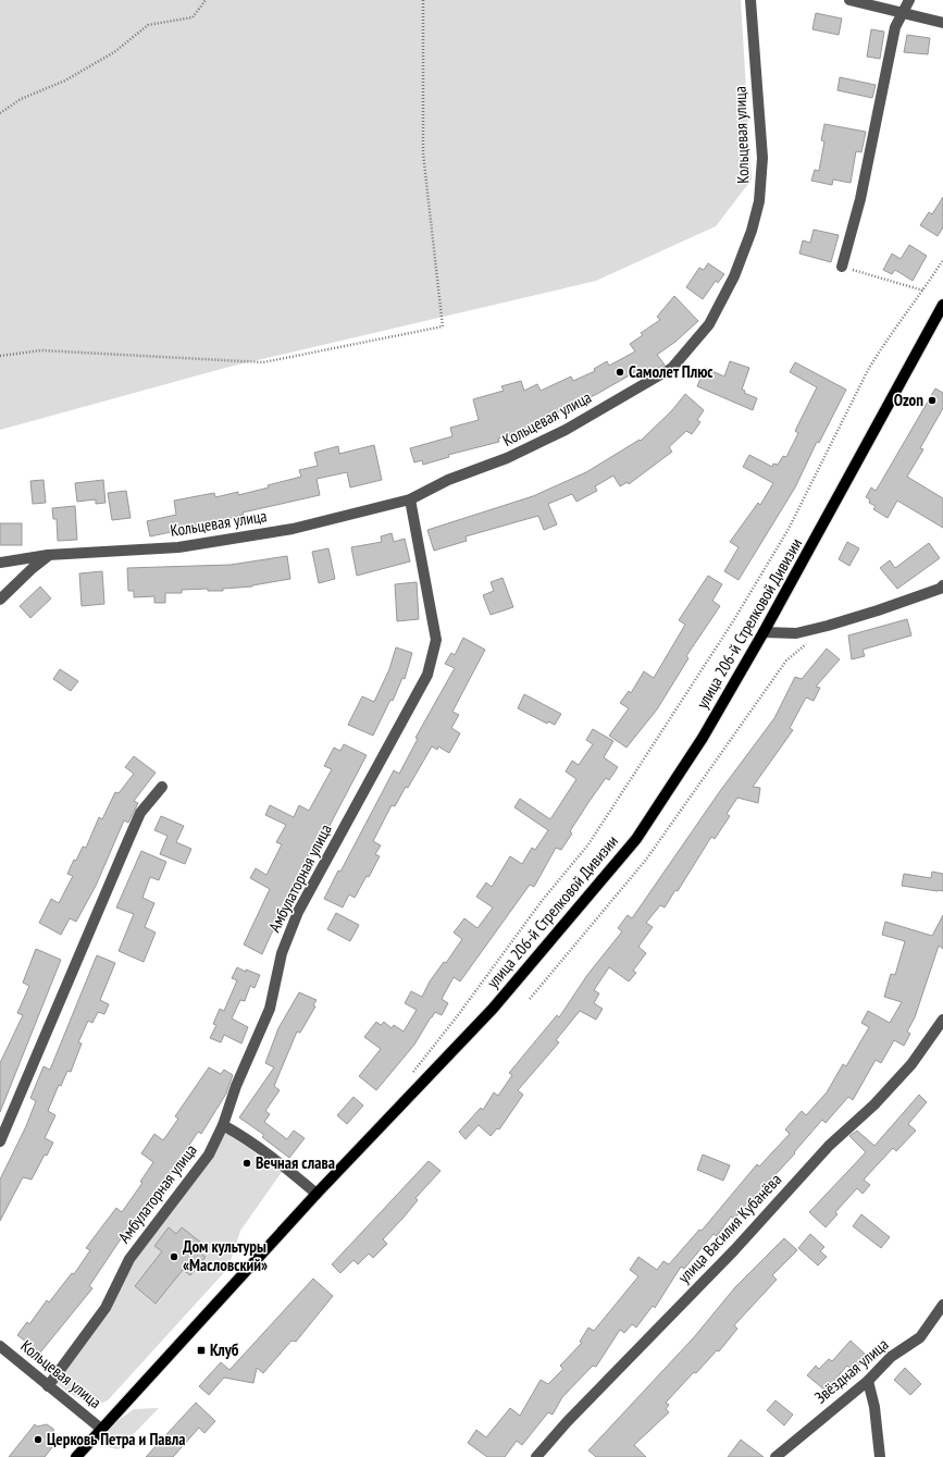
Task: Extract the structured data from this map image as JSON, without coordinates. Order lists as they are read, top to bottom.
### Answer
{
  "streets": {
    "main road": ["улица 206-й Стрелковой Дивизии"],
    "street": [
      "Кольцевая улица",
      "Амбулаторная улица",
      "улица Василия Кубанёва",
      "Звёздная улица"
    ]
  },
  "crossings": [
    ["Кольцевая улица", "улица 206-й Стрелковой Дивизии"],
    ["Кольцевая улица", "Амбулаторная улица"]
  ],
  "places": {
    "other": [
      "Самолет Плюс",
      "Ozon",
      "Вечная слава",
      "Дом культуры «Масловский»",
      "Церковь Петра и Павла"
    ],
    "transit": ["Клуб"]
  }
}
